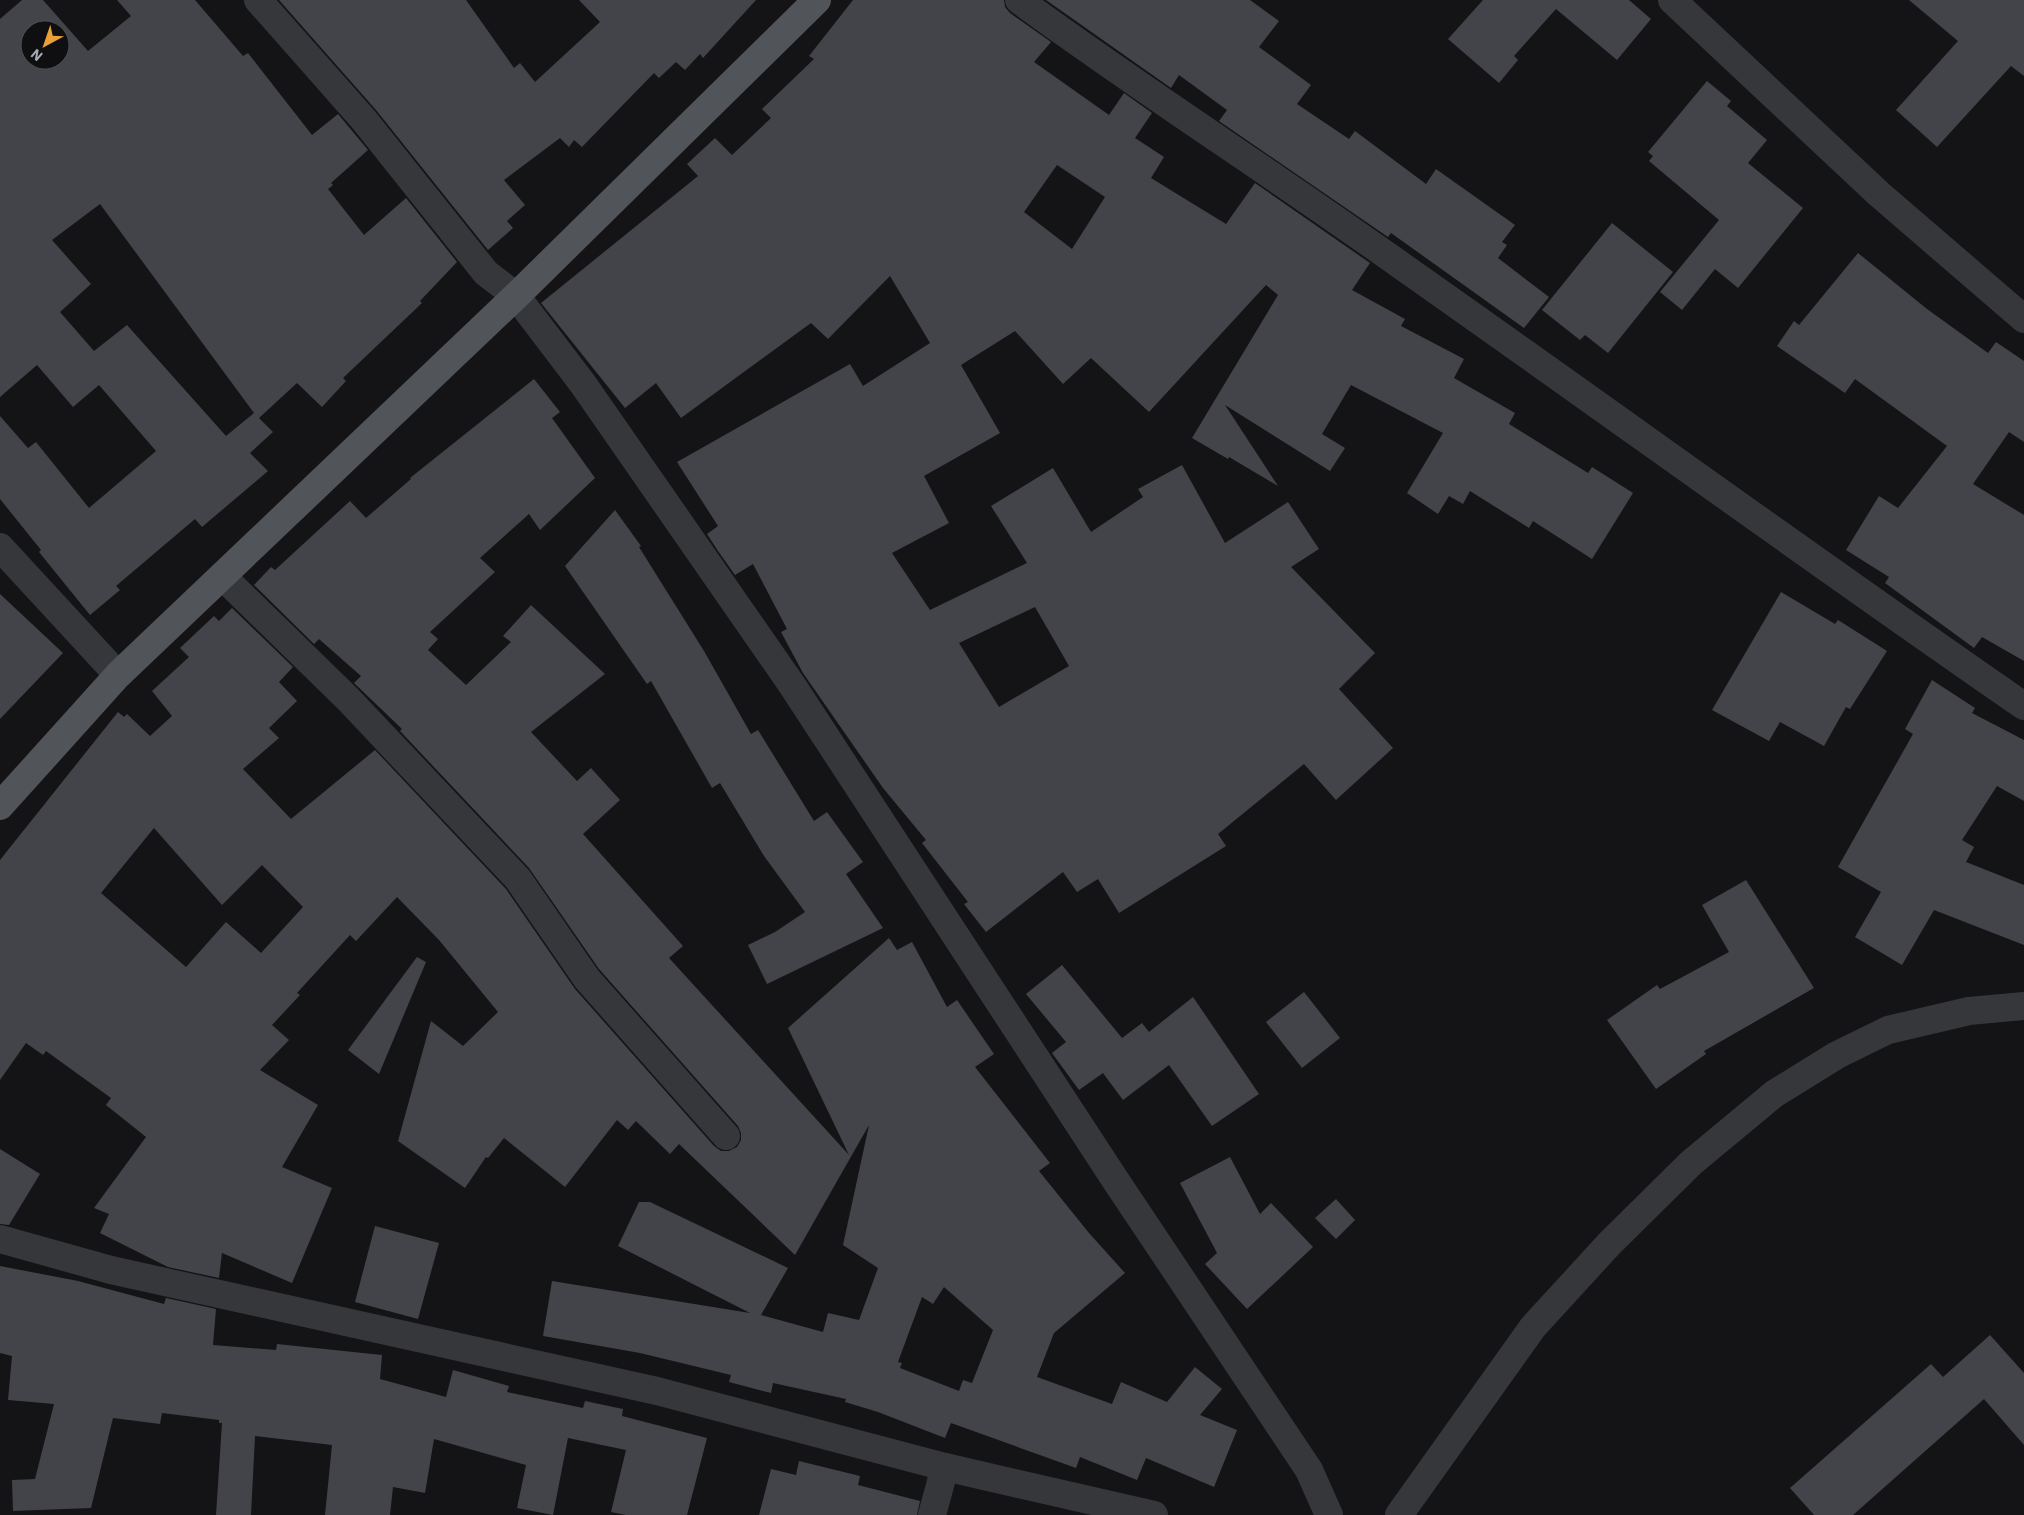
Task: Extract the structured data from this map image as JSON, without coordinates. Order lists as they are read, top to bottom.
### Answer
{
  "north": "bottom left"
}
